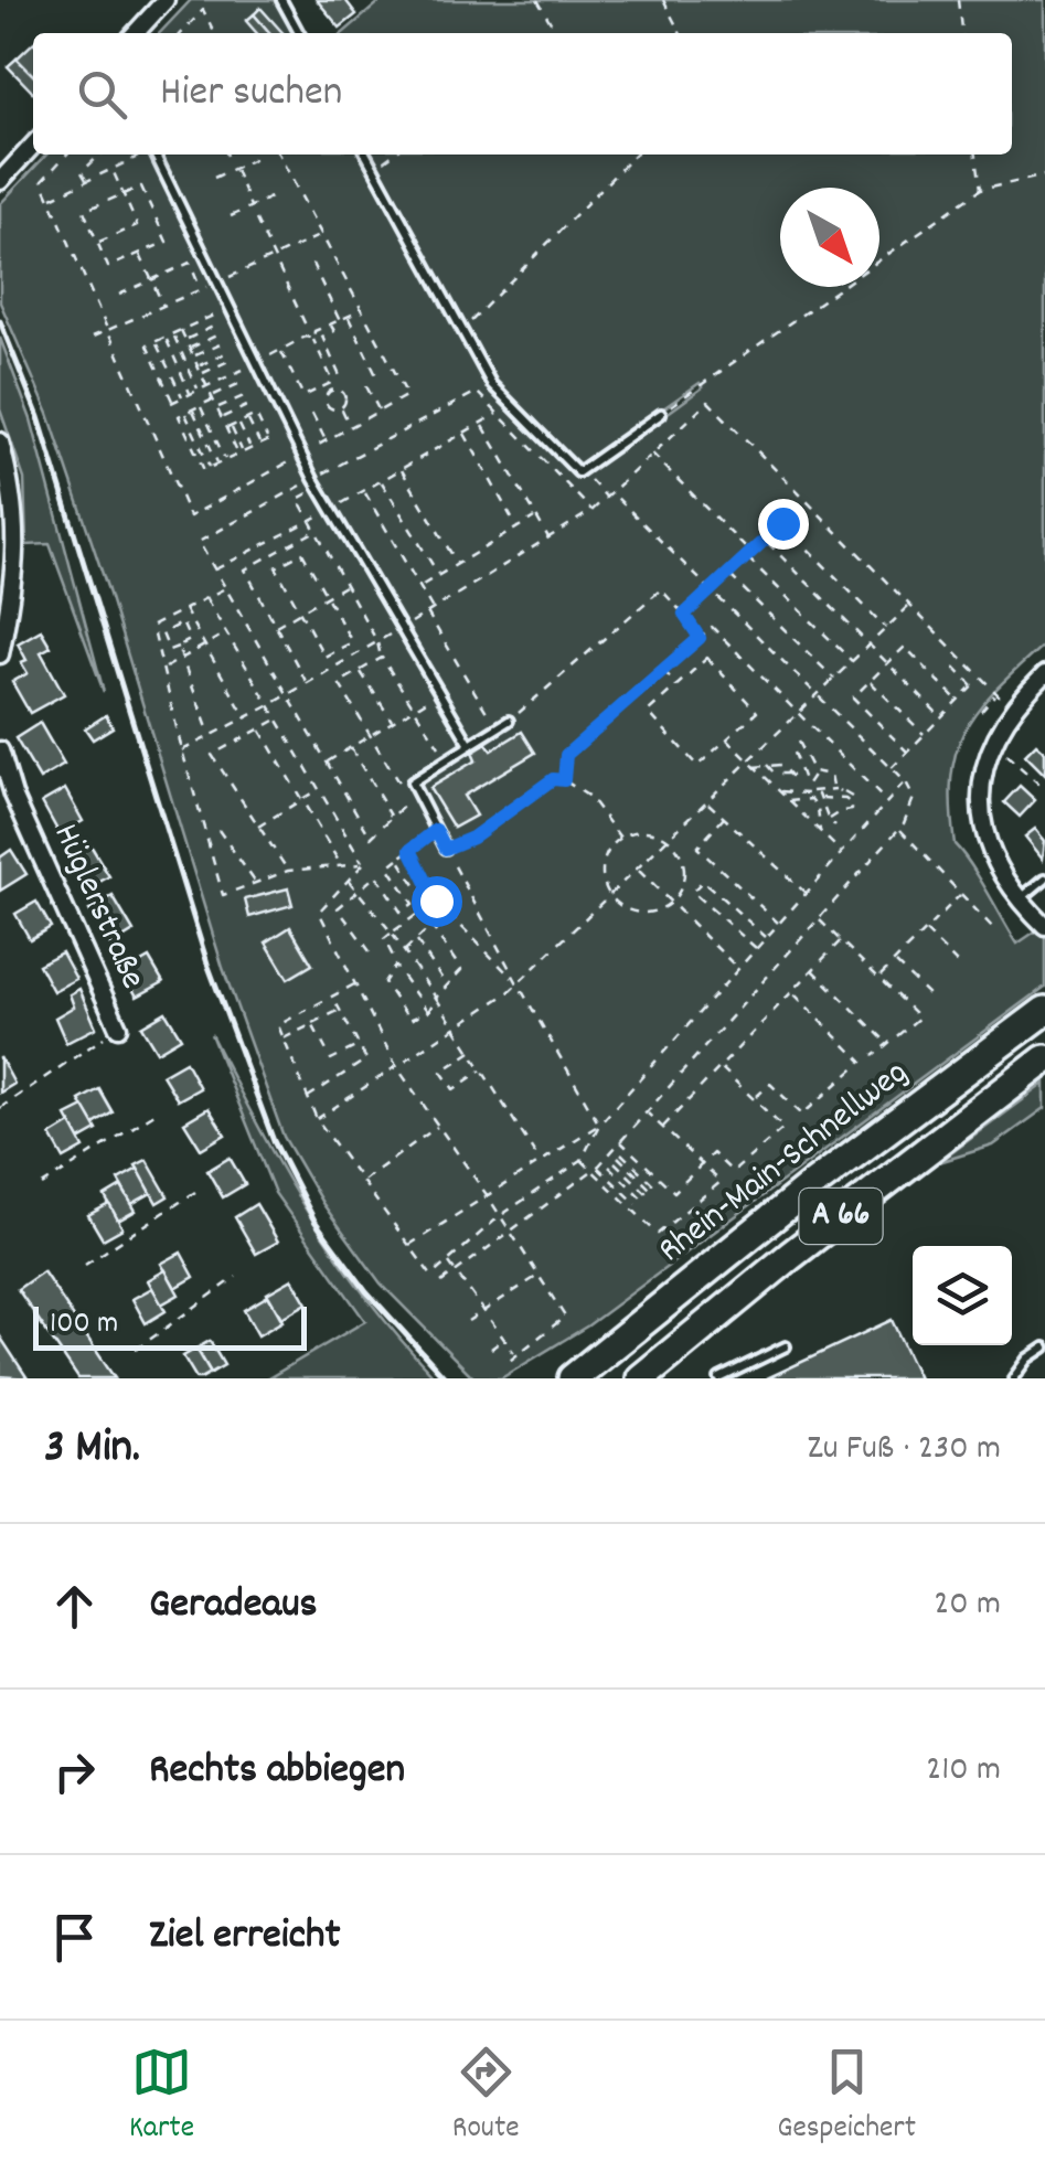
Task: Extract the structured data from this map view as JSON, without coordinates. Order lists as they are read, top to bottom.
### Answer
{
  "streets": {
    "highway": ["Rhein-Main-Schnellweg", "A 66"],
    "street": ["Hüglerstraße"]
  },
  "scale_bar": "100 m",
  "north": "bottom right",
  "page": {
    "search": "Hier suchen",
    "scale": "100 m",
    "heading": ["3 Min.", "Zu Fuß · 230 m"],
    "list": [
      ["Geradeaus", "20 m"],
      ["Rechts abbiegen", "210 m"],
      "Ziel erreicht"
    ],
    "nav": ["Karte", "Route", "Gespeichert"]
  }
}
